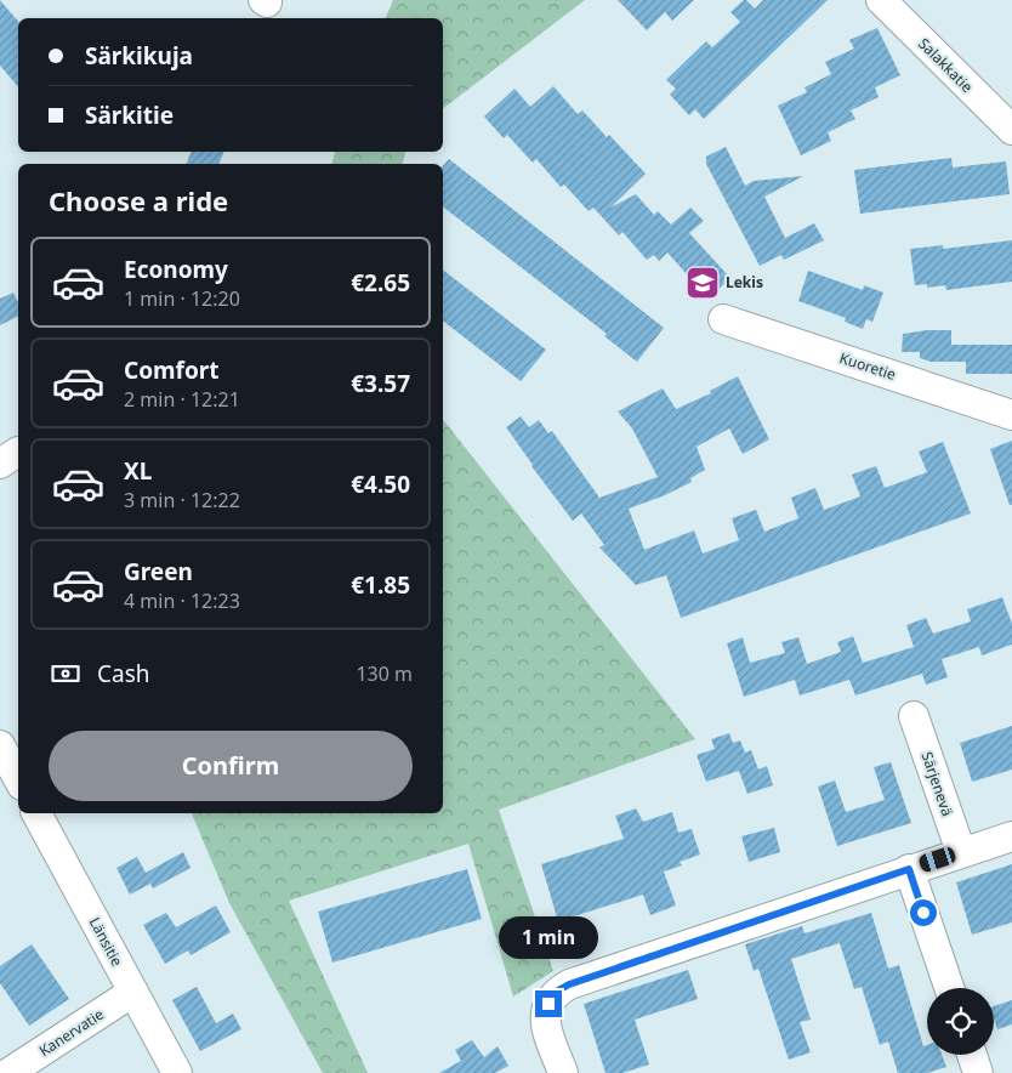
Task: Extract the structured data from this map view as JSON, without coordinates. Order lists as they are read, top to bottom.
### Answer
{
  "streets": {
    "street": [
      "Salakkatie",
      "Kuoretie",
      "Särjenevä",
      "Länsitie",
      "Kanervatie"
    ]
  },
  "crossings": [
    ["Länsitie", "Kanervatie"]
  ],
  "places": {
    "school or university": ["Lekis"]
  },
  "page": {
    "banner": ["Särkikuja", "Särkitie"],
    "heading": "Choose a ride",
    "list": [
      {
        "name": "Economy",
        "note": "1 min · 12:20",
        "value": "€2.65"
      },
      {
        "name": "Comfort",
        "note": "2 min · 12:21",
        "value": "€3.57"
      },
      {
        "name": "XL",
        "note": "3 min · 12:22",
        "value": "€4.50"
      },
      {
        "name": "Green",
        "note": "4 min · 12:23",
        "value": "€1.85"
      }
    ],
    "pay": ["Cash", "130 m"],
    "buttons": "Confirm",
    "bubble": "1 min"
  }
}
